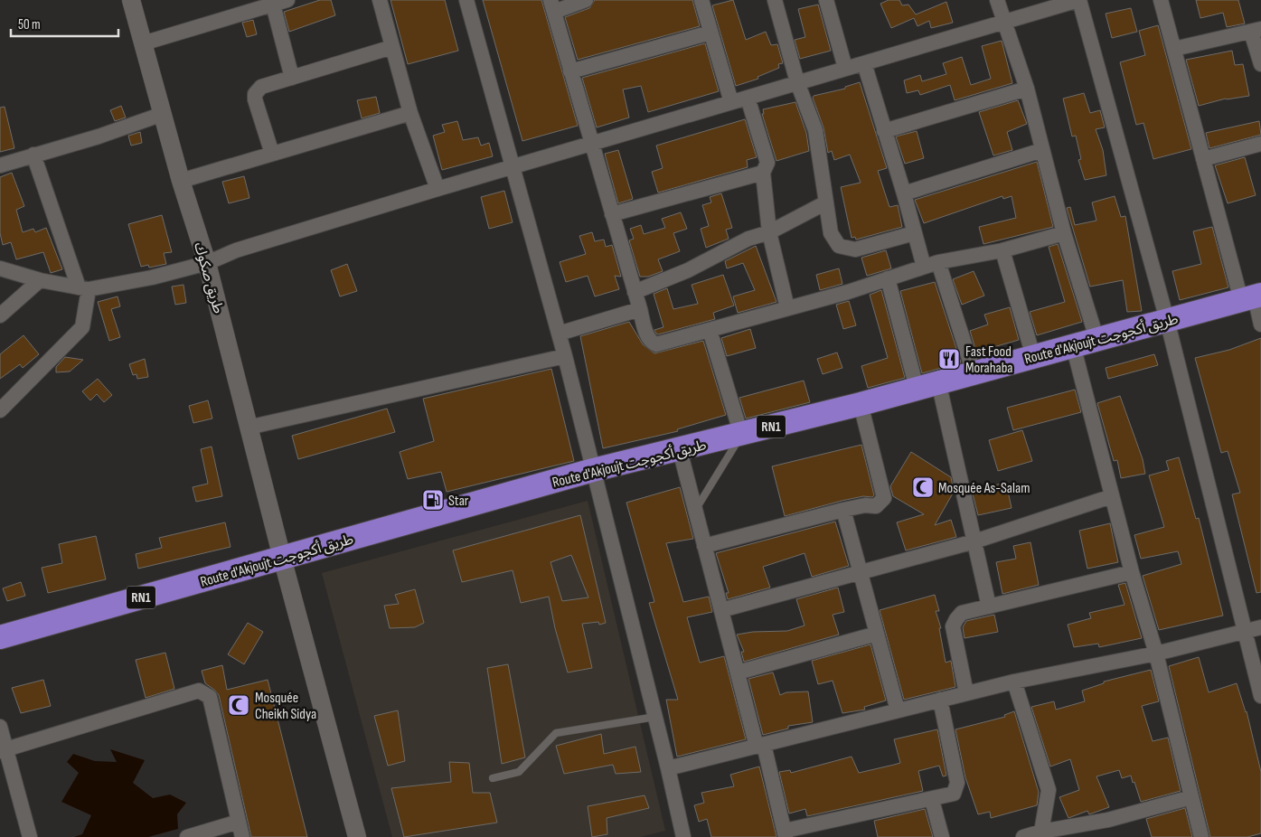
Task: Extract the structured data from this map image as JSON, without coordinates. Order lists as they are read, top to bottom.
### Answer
{
  "streets": {
    "highway": ["Route d'Akjoujt طريق أكجوجت", "RN1"],
    "street": ["طريق صكوك"]
  },
  "crossings": [
    ["طريق صكوك", "Route d'Akjoujt طريق أكجوجت"]
  ],
  "places": {
    "restaurant": ["Fast Food Morahaba"],
    "mosque": ["Mosquée As-Salam", "Mosquée Cheikh Sidya"],
    "fuel station": ["Star"]
  },
  "scale_bar": "50 m"
}
